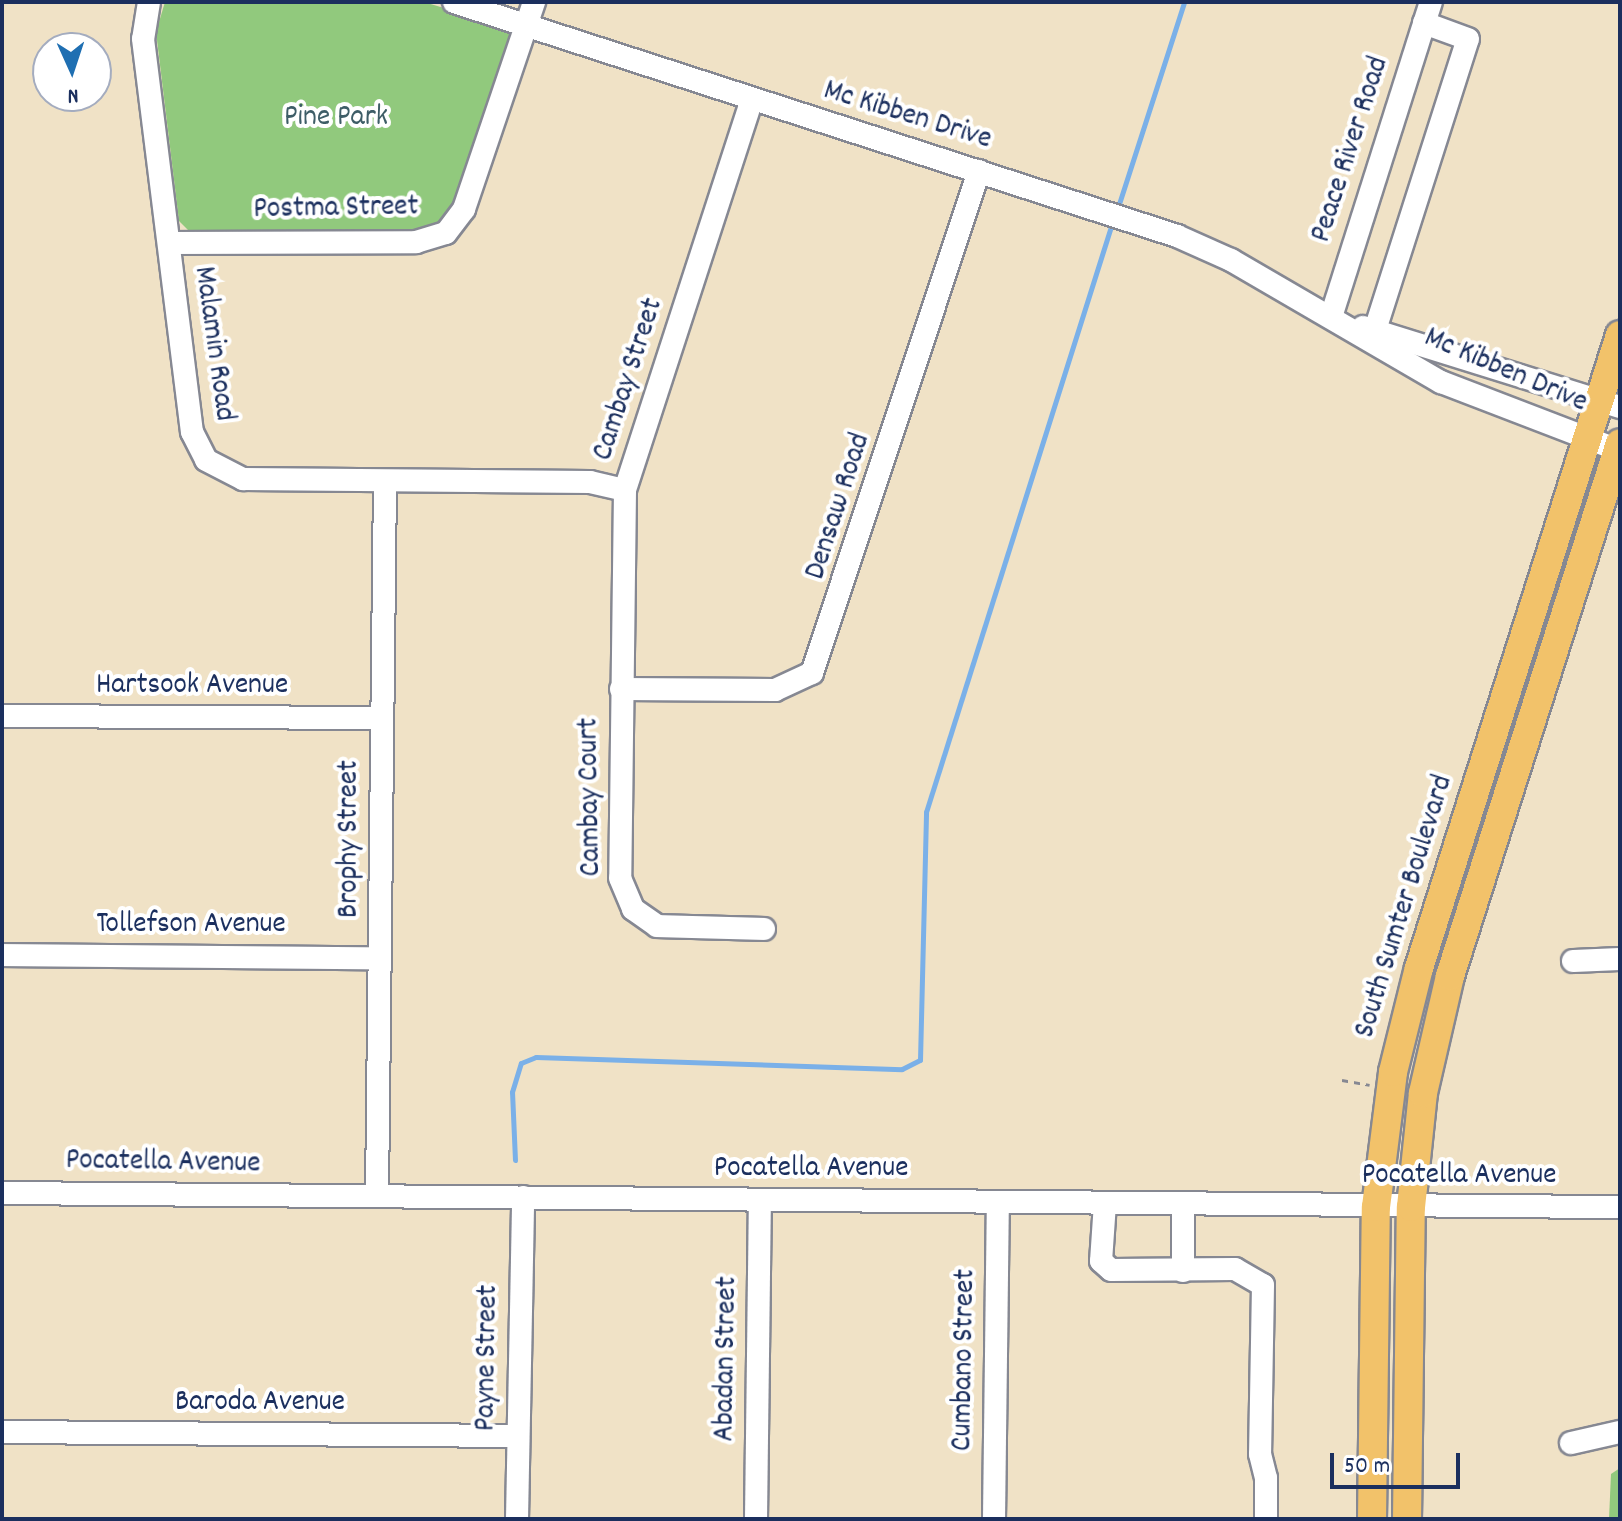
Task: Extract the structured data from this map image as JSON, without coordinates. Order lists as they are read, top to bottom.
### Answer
{
  "streets": {
    "main road": ["South Sumter Boulevard"],
    "street": [
      "Mc Kibben Drive",
      "Peace River Road",
      "Postma Street",
      "Malamin Road",
      "Cambay Street",
      "Densaw Road",
      "Hartsook Avenue",
      "Cambay Court",
      "Brophy Street",
      "Tollefson Avenue",
      "Pocatella Avenue",
      "Payne Street",
      "Abadan Street",
      "Cumbano Street",
      "Baroda Avenue"
    ]
  },
  "crossings": [
    ["Mc Kibben Drive", "Peace River Road"],
    ["Mc Kibben Drive", "Postma Street"],
    ["Mc Kibben Drive", "Cambay Street"],
    ["Mc Kibben Drive", "Densaw Road"],
    ["Mc Kibben Drive", "South Sumter Boulevard"],
    ["Postma Street", "Malamin Road"],
    ["Malamin Road", "Cambay Street"],
    ["Malamin Road", "Brophy Street"],
    ["Cambay Street", "Densaw Road"],
    ["Cambay Street", "Cambay Court"],
    ["Densaw Road", "Cambay Court"],
    ["Hartsook Avenue", "Brophy Street"],
    ["Brophy Street", "Tollefson Avenue"],
    ["Brophy Street", "Pocatella Avenue"],
    ["South Sumter Boulevard", "Pocatella Avenue"],
    ["Pocatella Avenue", "Payne Street"],
    ["Pocatella Avenue", "Abadan Street"],
    ["Pocatella Avenue", "Cumbano Street"],
    ["Payne Street", "Baroda Avenue"]
  ],
  "parks": ["Pine Park"],
  "scale_bar": "50 m",
  "north": "bottom"
}
